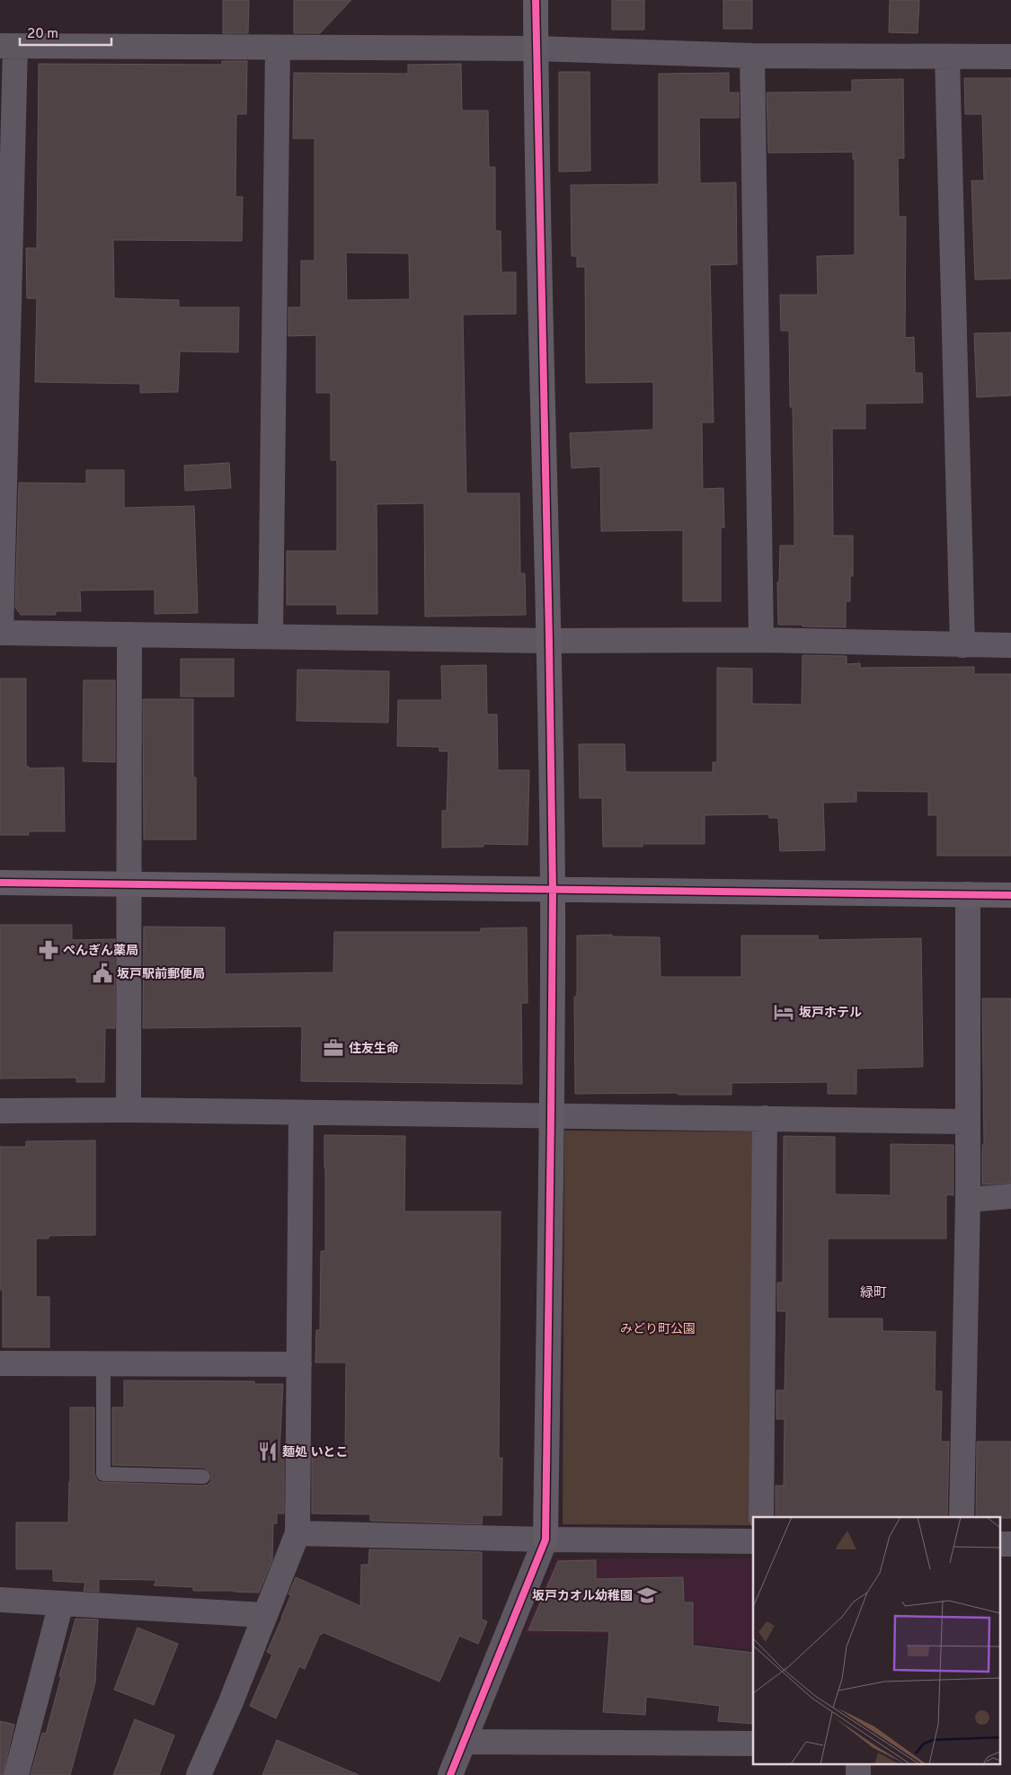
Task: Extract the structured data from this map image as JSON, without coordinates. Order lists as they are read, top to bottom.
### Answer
{
  "districts": ["緑町"],
  "parks": ["みどり町公園"],
  "places": {
    "pharmacy": ["ぺんぎん薬局"],
    "public building": ["坂戸駅前郵便局"],
    "hotel": ["坂戸ホテル"],
    "office": ["住友生命"],
    "restaurant": ["麺処 いとこ"],
    "school or university": ["坂戸カオル幼稚園"]
  },
  "scale_bar": "20 m"
}
